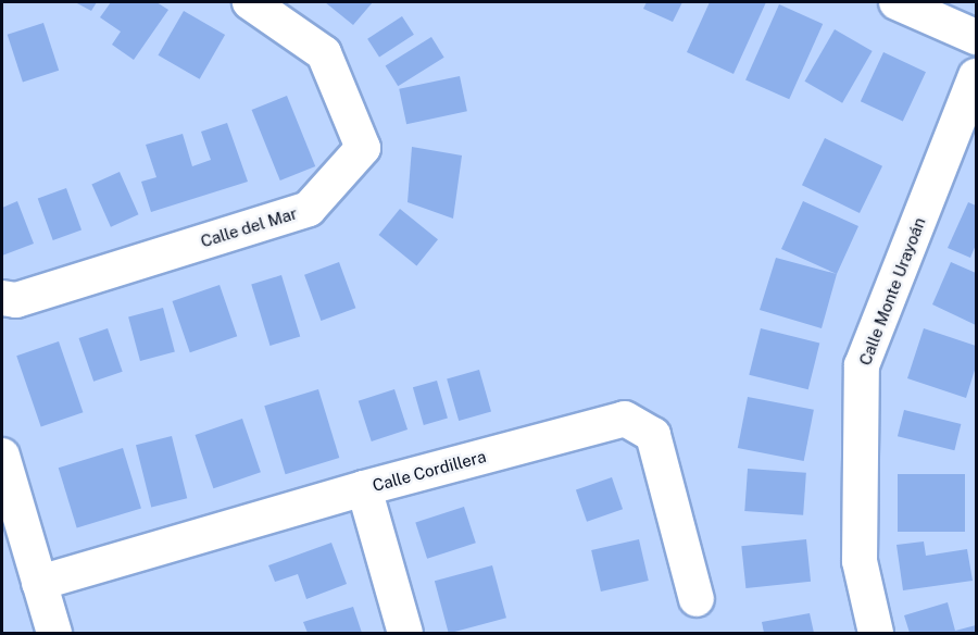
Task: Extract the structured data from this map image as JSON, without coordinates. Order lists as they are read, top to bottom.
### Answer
{
  "streets": {
    "street": ["Calle del Mar", "Calle Monte Urayoán", "Calle Cordillera"]
  }
}
